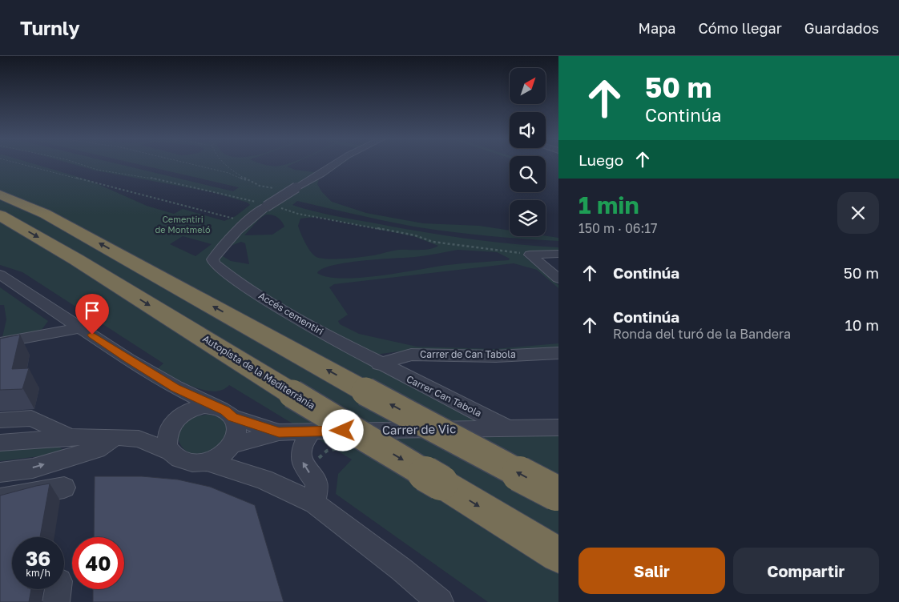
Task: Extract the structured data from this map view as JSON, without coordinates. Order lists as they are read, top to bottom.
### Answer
{
  "streets": {
    "highway": ["Autopista de la Mediterrània"],
    "street": [
      "Accés cementiri",
      "Carrer de Can Tabola",
      "Carrer Can Tabola",
      "Carrer de Vic"
    ]
  },
  "crossings": [
    ["Accés cementiri", "Carrer de Can Tabola"],
    ["Accés cementiri", "Carrer Can Tabola"],
    ["Carrer de Can Tabola", "Carrer Can Tabola"],
    ["Carrer Can Tabola", "Carrer de Vic"]
  ],
  "parks": ["Cementiri de Montmeló"],
  "north": "top right",
  "page": {
    "header": "Turnly",
    "nav": ["Mapa", "Cómo llegar", "Guardados"],
    "turn": ["50 m", "Continúa"],
    "then": "Luego",
    "heading": ["1 min", "150 m · 06:17"],
    "list": [
      {
        "name": "Continúa",
        "value": "50 m"
      },
      {
        "name": "Continúa",
        "note": "Ronda del turó de la Bandera",
        "value": "10 m"
      }
    ],
    "speed": "36 km/h",
    "limit": "40",
    "buttons": ["Salir", "Compartir"]
  }
}
